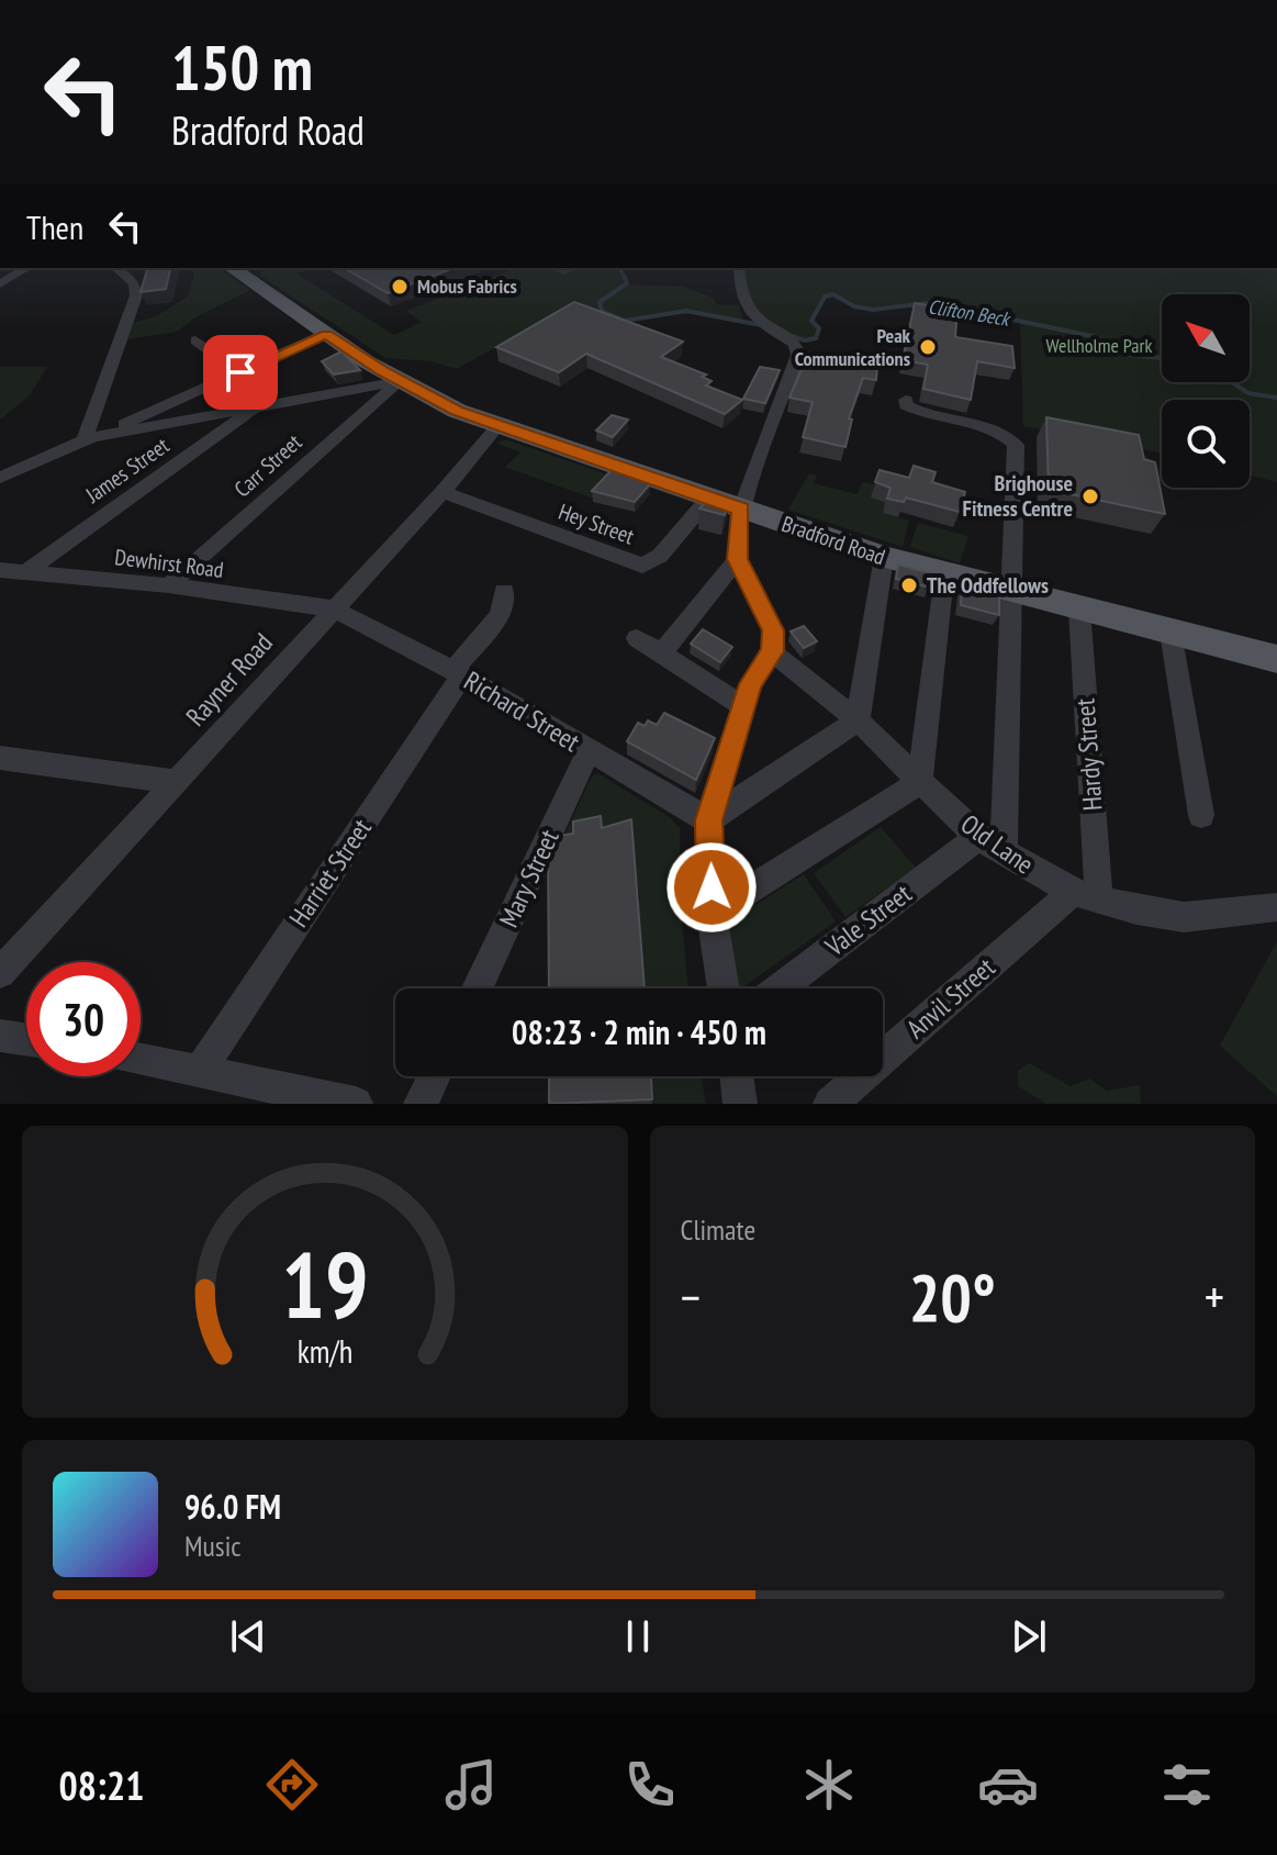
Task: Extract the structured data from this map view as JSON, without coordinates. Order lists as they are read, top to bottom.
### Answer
{
  "streets": {
    "main road": ["Bradford Road"],
    "street": [
      "Carr Street",
      "James Street",
      "Hey Street",
      "Dewhirst Road",
      "Rayner Road",
      "Richard Street",
      "Hardy Street",
      "Old Lane",
      "Harriet Street",
      "Mary Street",
      "Vale Street",
      "Anvil Street"
    ]
  },
  "crossings": [
    ["Carr Street", "Bradford Road"],
    ["Carr Street", "Dewhirst Road"],
    ["James Street", "Dewhirst Road"],
    ["Hey Street", "Bradford Road"],
    ["Hey Street", "Rayner Road"],
    ["Bradford Road", "Rayner Road"],
    ["Bradford Road", "Hardy Street"],
    ["Dewhirst Road", "Rayner Road"],
    ["Dewhirst Road", "Richard Street"],
    ["Rayner Road", "Richard Street"],
    ["Richard Street", "Harriet Street"],
    ["Richard Street", "Mary Street"],
    ["Hardy Street", "Old Lane"],
    ["Hardy Street", "Anvil Street"],
    ["Old Lane", "Vale Street"],
    ["Old Lane", "Anvil Street"]
  ],
  "water": ["Clifton Beck"],
  "parks": ["Wellholme Park"],
  "places": [
    "Mobus Fabrics",
    "Peak Communications",
    "Brighouse Fitness Centre",
    "The Oddfellows"
  ],
  "north": "top left",
  "page": {
    "turn": ["150 m", "Bradford Road"],
    "then": "Then",
    "limit": "30",
    "trip": "08:23 · 2 min · 450 m",
    "tile": "Climate",
    "heat": ["−", "20°", "+"],
    "song": ["96.0 FM", "Music"],
    "tabs": "08:21",
    "gauge": ["19", "km/h"]
  }
}
